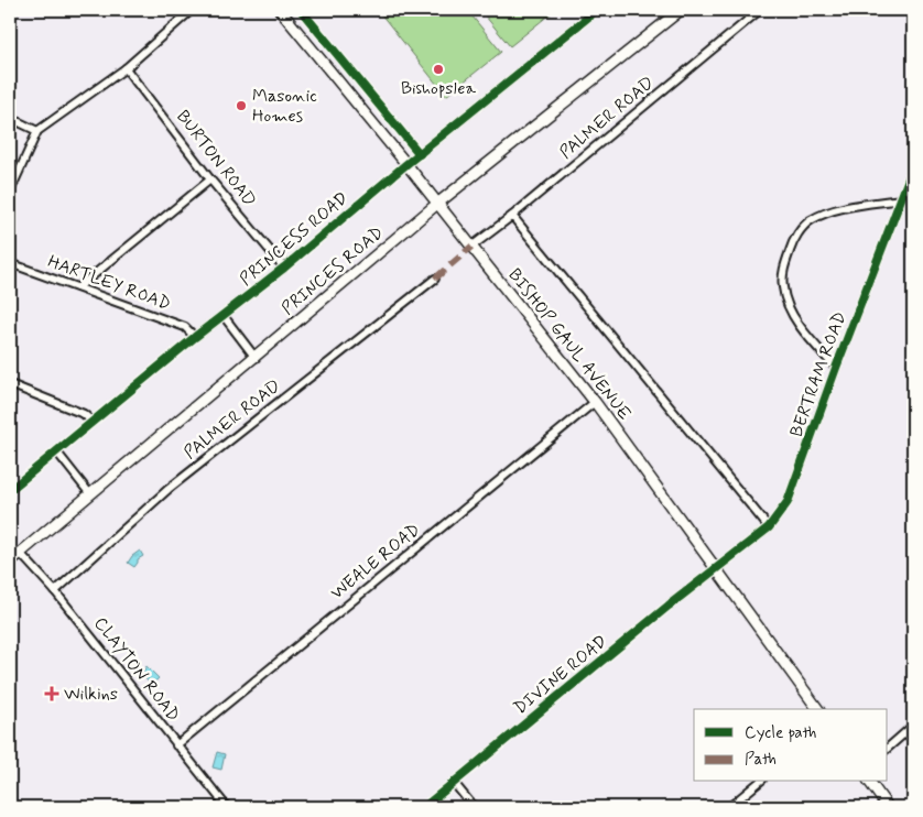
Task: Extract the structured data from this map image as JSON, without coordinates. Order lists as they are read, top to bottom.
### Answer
{
  "streets": {
    "main road": ["PRINCES ROAD", "BISHOP GAUL AVENUE"],
    "street": [
      "PALMER ROAD",
      "BURTON ROAD",
      "PRINCESS ROAD",
      "HARTLEY ROAD",
      "BERTRAM ROAD",
      "WEALE ROAD",
      "CLAYTON ROAD",
      "DIVINE ROAD"
    ]
  },
  "crossings": [
    ["PALMER ROAD", "BISHOP GAUL AVENUE"],
    ["PALMER ROAD", "CLAYTON ROAD"],
    ["BURTON ROAD", "PRINCESS ROAD"],
    ["PRINCESS ROAD", "HARTLEY ROAD"],
    ["PRINCESS ROAD", "BISHOP GAUL AVENUE"],
    ["PRINCES ROAD", "BISHOP GAUL AVENUE"],
    ["PRINCES ROAD", "CLAYTON ROAD"],
    ["BISHOP GAUL AVENUE", "BERTRAM ROAD"],
    ["BISHOP GAUL AVENUE", "WEALE ROAD"],
    ["BISHOP GAUL AVENUE", "DIVINE ROAD"],
    ["BERTRAM ROAD", "DIVINE ROAD"],
    ["WEALE ROAD", "CLAYTON ROAD"]
  ],
  "places": {
    "other": ["Bishopslea", "Masonic Homes"],
    "health": ["Wilkins"]
  },
  "legend": ["Cycle path", "Path"]
}
